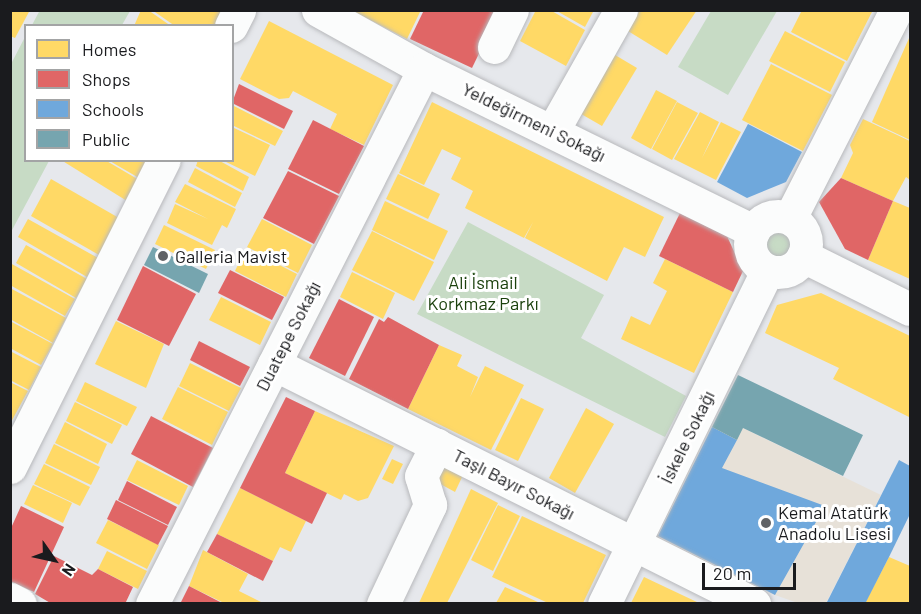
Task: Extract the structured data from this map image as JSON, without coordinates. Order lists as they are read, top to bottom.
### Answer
{
  "streets": {
    "street": [
      "Yeldeğirmeni Sokağı",
      "Duatepe Sokağı",
      "İskele Sokağı",
      "Taşlı Bayır Sokağı"
    ]
  },
  "crossings": [
    ["Yeldeğirmeni Sokağı", "Duatepe Sokağı"],
    ["Yeldeğirmeni Sokağı", "İskele Sokağı"],
    ["Duatepe Sokağı", "Taşlı Bayır Sokağı"],
    ["İskele Sokağı", "Taşlı Bayır Sokağı"]
  ],
  "parks": ["Ali İsmail Korkmaz Parkı"],
  "places": ["Galleria Mavist", "Kemal Atatürk Anadolu Lisesi"],
  "legend": [
    "Homes",
    "Shops",
    "Schools",
    "Public"
  ],
  "scale_bar": "20 m",
  "north": "bottom right"
}
